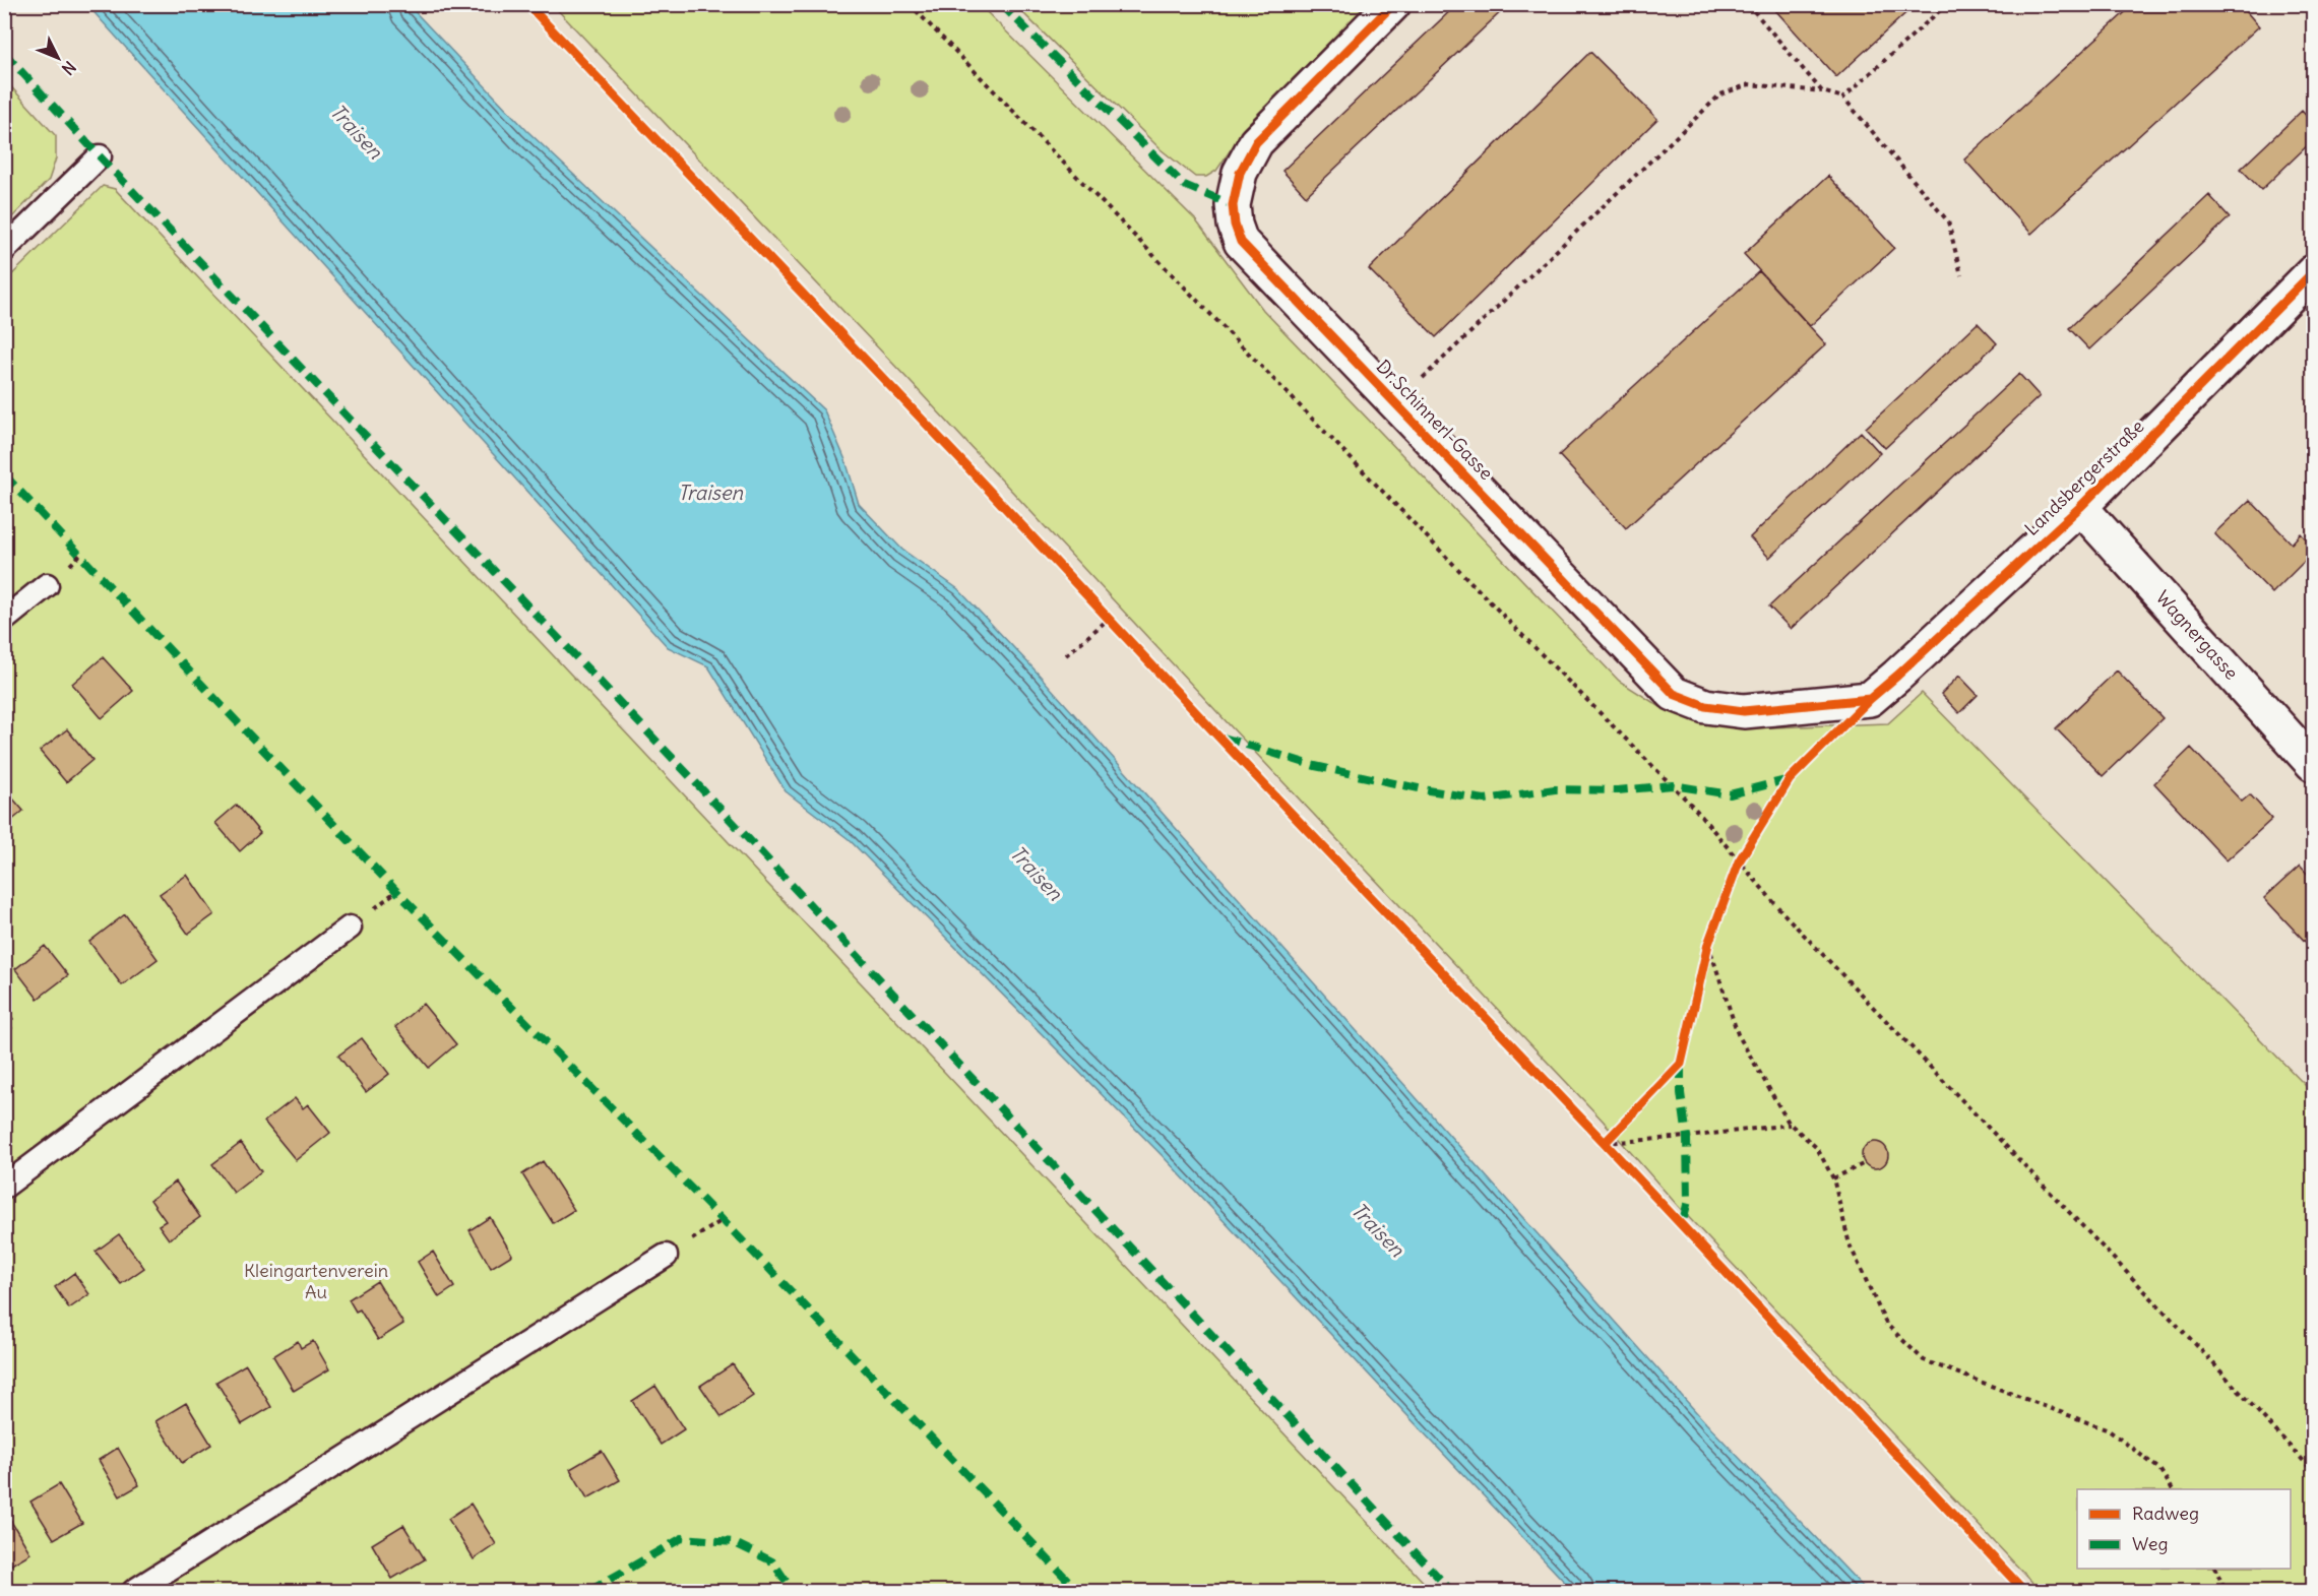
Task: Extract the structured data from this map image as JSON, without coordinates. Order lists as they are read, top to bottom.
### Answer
{
  "streets": {
    "street": ["Dr.Schinnerl-Gasse", "Landsbergerstraße", "Wagnergasse"]
  },
  "crossings": [
    ["Dr.Schinnerl-Gasse", "Landsbergerstraße"],
    ["Landsbergerstraße", "Wagnergasse"]
  ],
  "water": ["Traisen"],
  "parks": ["Kleingartenverein Au"],
  "legend": ["Radweg", "Weg"],
  "north": "bottom right"
}
